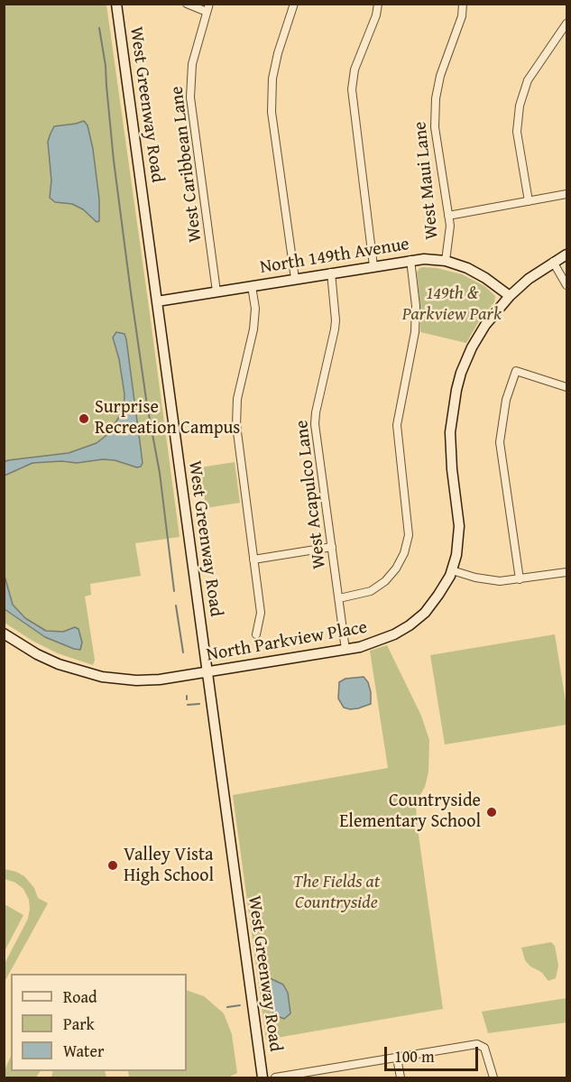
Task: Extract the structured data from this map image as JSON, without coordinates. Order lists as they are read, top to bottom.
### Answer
{
  "streets": {
    "street": [
      "West Greenway Road",
      "West Caribbean Lane",
      "West Maui Lane",
      "North 149th Avenue",
      "West Acapulco Lane",
      "North Parkview Place"
    ]
  },
  "crossings": [
    ["West Greenway Road", "North 149th Avenue"],
    ["West Greenway Road", "North Parkview Place"],
    ["West Caribbean Lane", "North 149th Avenue"],
    ["West Maui Lane", "North 149th Avenue"],
    ["North 149th Avenue", "West Acapulco Lane"],
    ["North 149th Avenue", "North Parkview Place"],
    ["West Acapulco Lane", "North Parkview Place"]
  ],
  "parks": ["149th & Parkview Park", "The Fields at Countryside"],
  "places": ["Surprise Recreation Campus", "Countryside Elementary School", "Valley Vista High School"],
  "legend": ["Road", "Park", "Water"],
  "scale_bar": "100 m"
}
